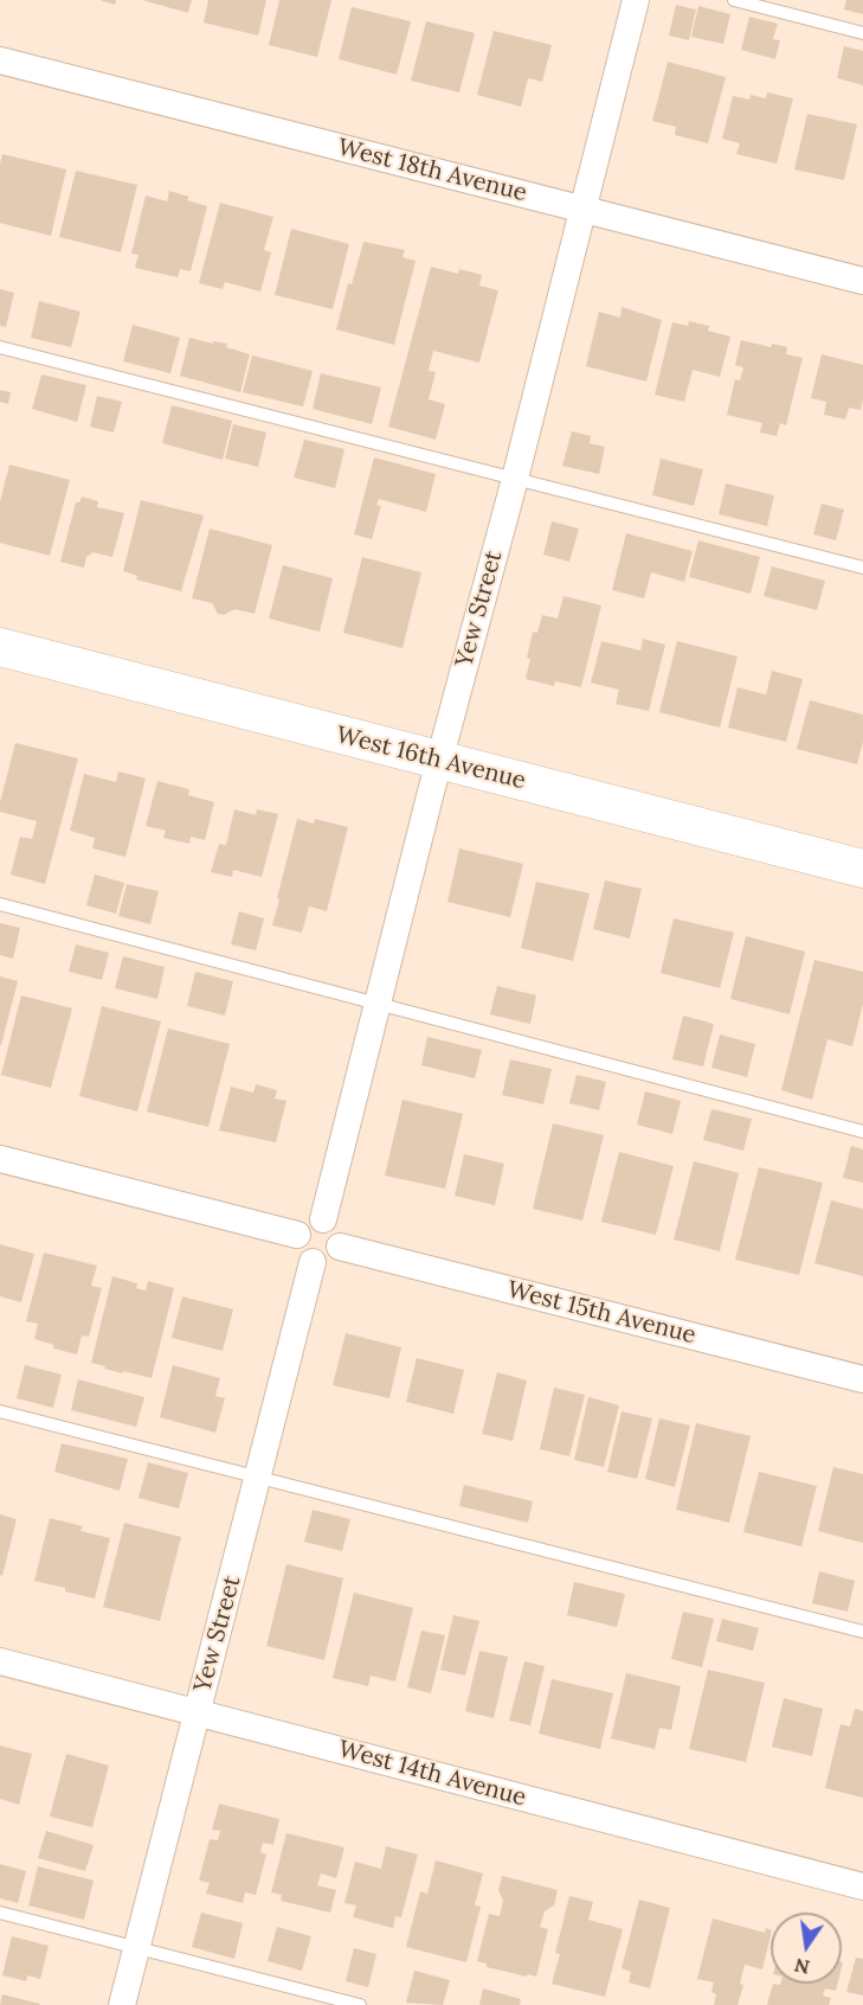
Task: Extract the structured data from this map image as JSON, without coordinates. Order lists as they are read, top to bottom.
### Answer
{
  "streets": {
    "main road": ["West 16th Avenue"],
    "street": [
      "West 18th Avenue",
      "Yew Street",
      "West 15th Avenue",
      "West 14th Avenue"
    ]
  },
  "crossings": [
    ["West 18th Avenue", "Yew Street"],
    ["Yew Street", "West 16th Avenue"],
    ["Yew Street", "West 15th Avenue"],
    ["Yew Street", "West 14th Avenue"]
  ],
  "north": "bottom"
}
